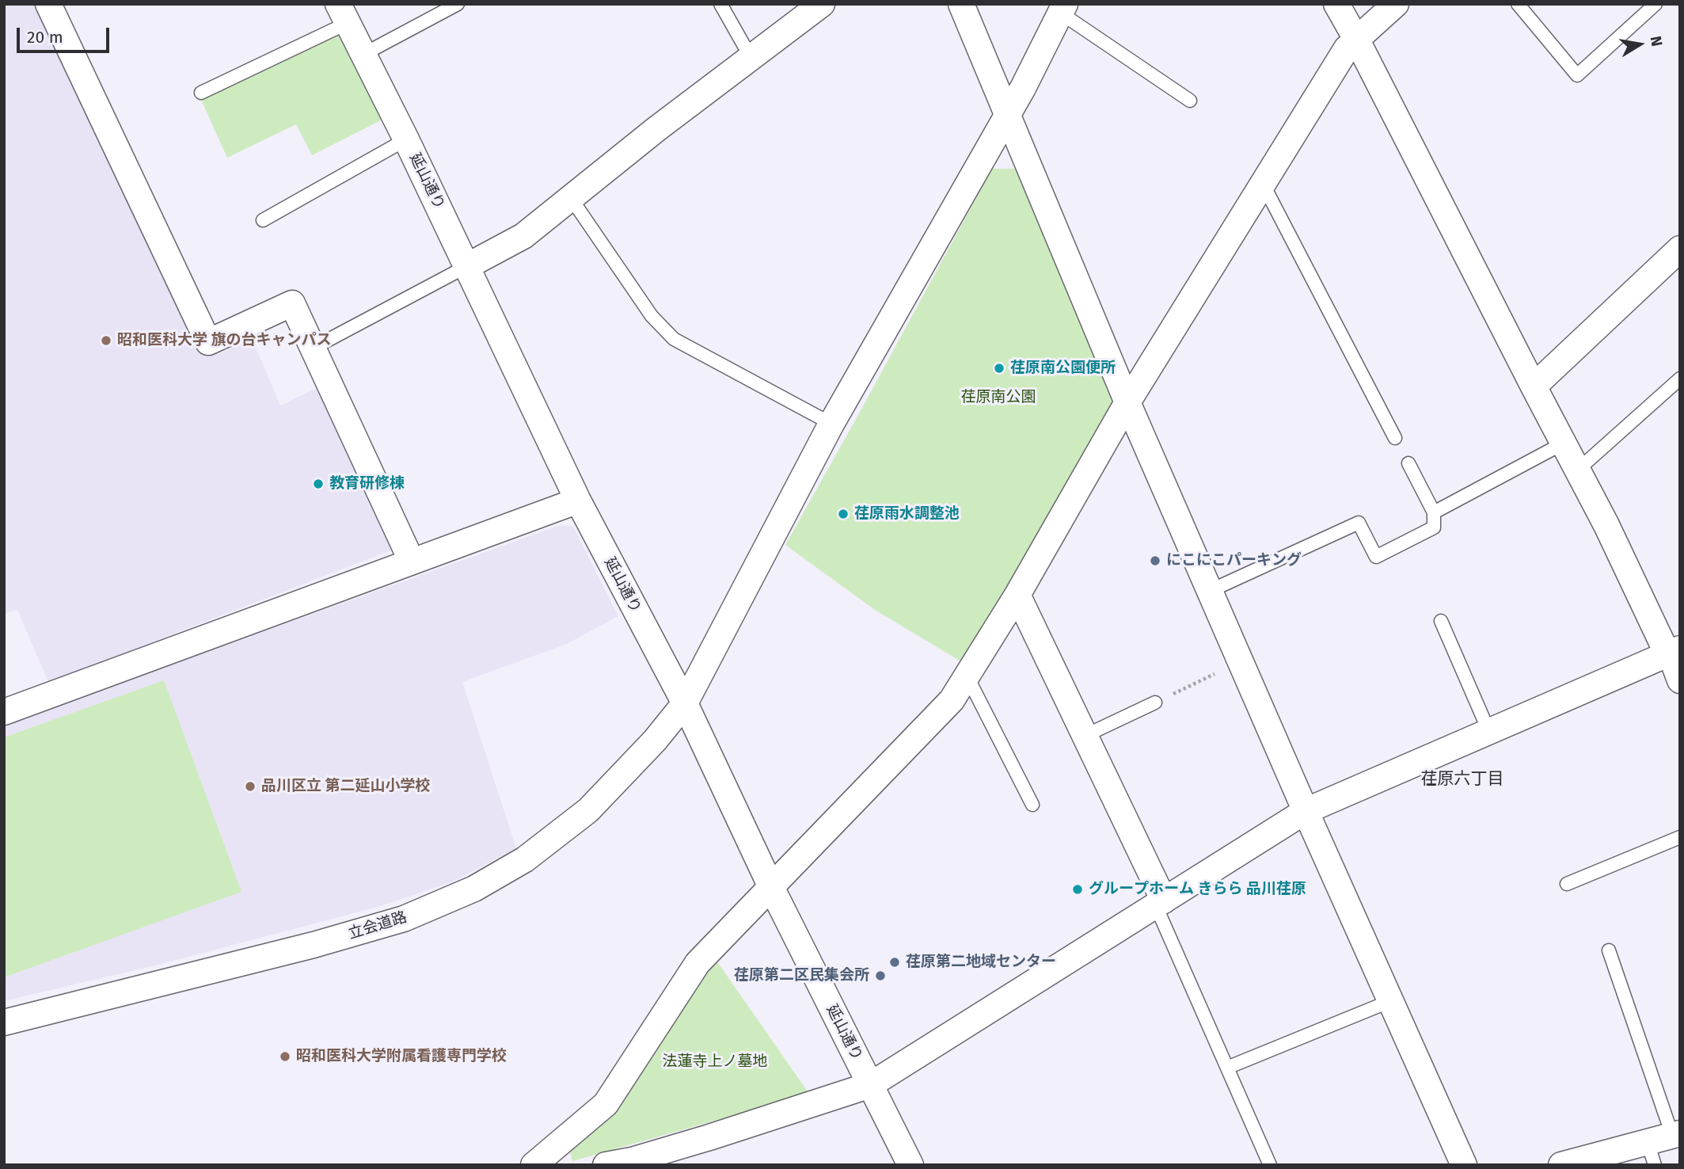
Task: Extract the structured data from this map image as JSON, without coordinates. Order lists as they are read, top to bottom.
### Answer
{
  "streets": {
    "street": ["延山通り", "立会道路"]
  },
  "crossings": [
    ["延山通り", "立会道路"]
  ],
  "districts": ["荏原六丁目"],
  "parks": ["荏原南公園", "法蓮寺上ノ墓地"],
  "places": [
    "昭和医科大学 旗の台キャンパス",
    "荏原南公園便所",
    "教育研修棟",
    "荏原雨水調整池",
    "にこにこパーキング",
    "品川区立 第二延山小学校",
    "グループホーム きらら 品川荏原",
    "荏原第二地域センター",
    "荏原第二区民集会所",
    "昭和医科大学附属看護専門学校"
  ],
  "scale_bar": "20 m",
  "north": "right"
}
